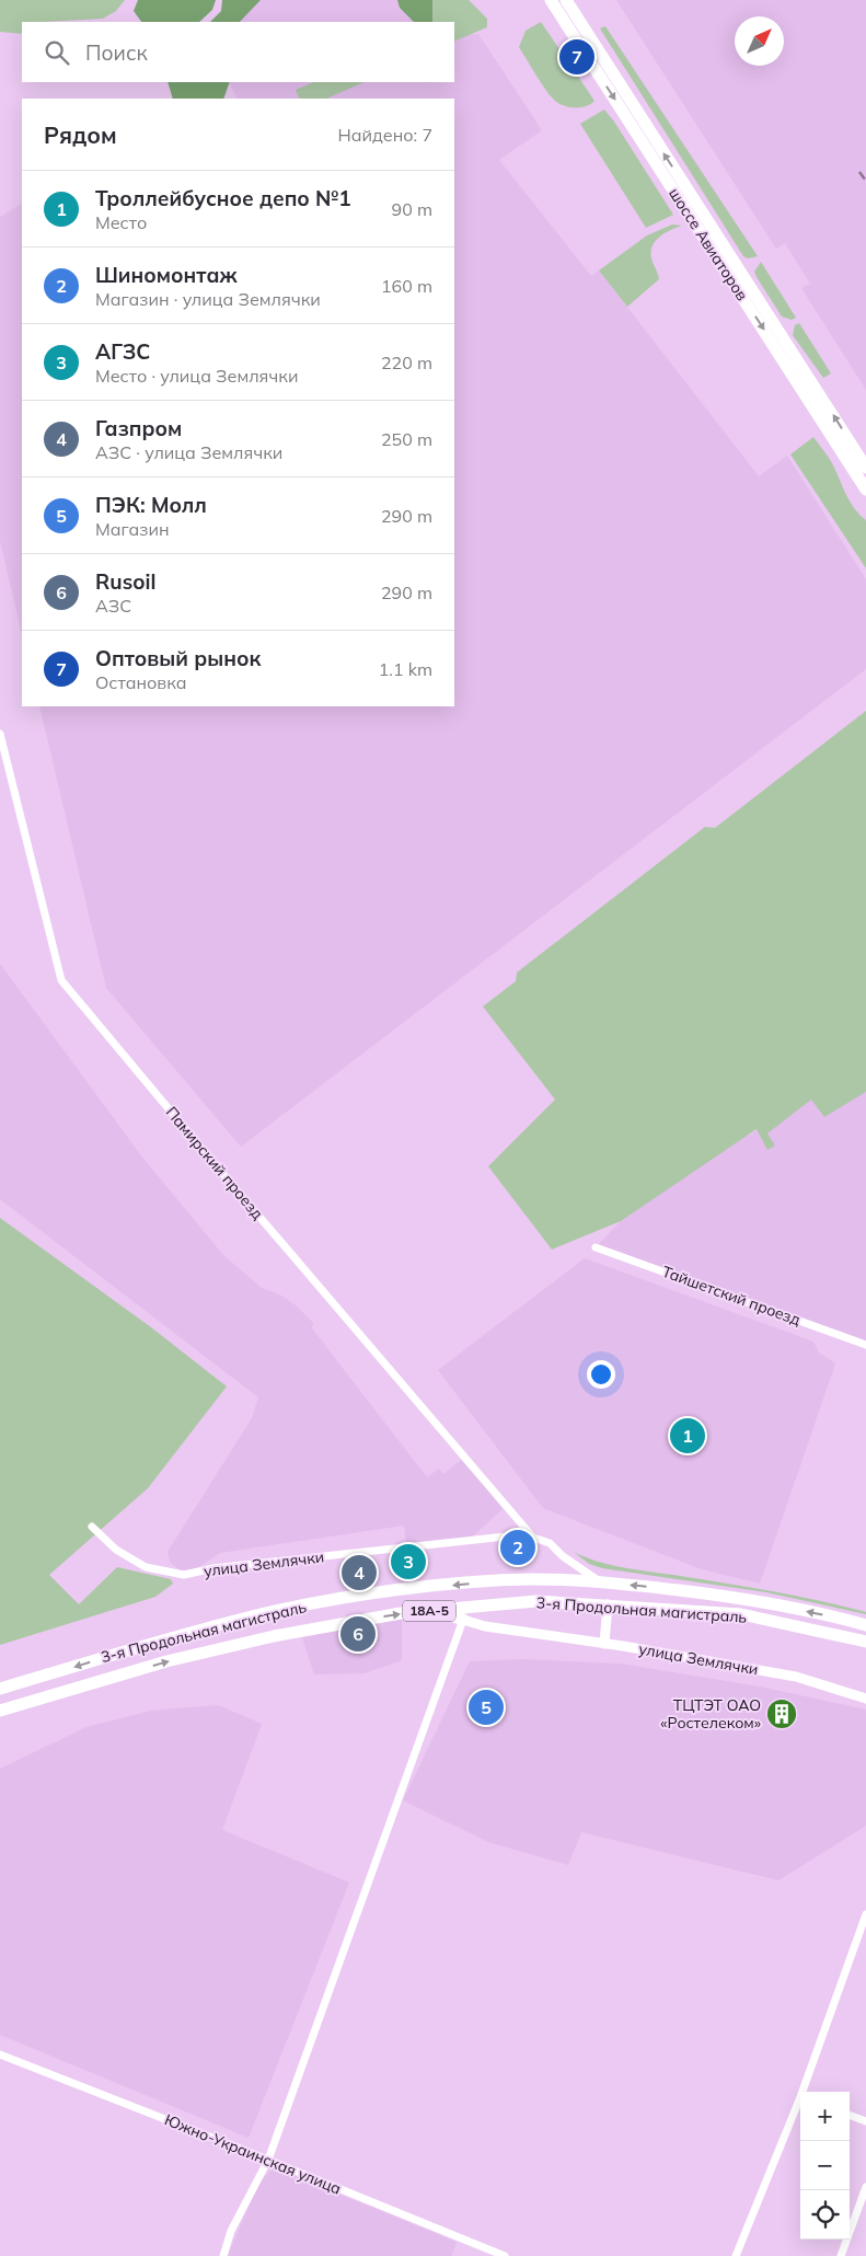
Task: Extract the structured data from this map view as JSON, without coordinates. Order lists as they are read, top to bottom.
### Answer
{
  "streets": {
    "main road": ["шоссе Авиаторов", "3-я Продольная магистраль", "18А-5"],
    "street": [
      "Памирский проезд",
      "Тайшетский проезд",
      "улица Землячки",
      "Южно-Украинская улица"
    ]
  },
  "crossings": [
    ["Памирский проезд", "улица Землячки"],
    ["улица Землячки", "3-я Продольная магистраль"]
  ],
  "places": {
    "building": ["ТЦТЭТ ОАО «Ростелеком»"]
  },
  "north": "top right",
  "page": {
    "search": "Поиск",
    "pins": [
      "7",
      "1",
      "2",
      "3",
      "4",
      "6",
      "5"
    ],
    "heading": ["Рядом", "Найдено: 7"],
    "list": [
      {
        "mark": "1",
        "name": "Троллейбусное депо №1",
        "note": "Место",
        "value": "90 m"
      },
      {
        "mark": "2",
        "name": "Шиномонтаж",
        "note": "Магазин · улица Землячки",
        "value": "160 m"
      },
      {
        "mark": "3",
        "name": "АГЗС",
        "note": "Место · улица Землячки",
        "value": "220 m"
      },
      {
        "mark": "4",
        "name": "Газпром",
        "note": "АЗС · улица Землячки",
        "value": "250 m"
      },
      {
        "mark": "5",
        "name": "ПЭК: Молл",
        "note": "Магазин",
        "value": "290 m"
      },
      {
        "mark": "6",
        "name": "Rusoil",
        "note": "АЗС",
        "value": "290 m"
      },
      {
        "mark": "7",
        "name": "Оптовый рынок",
        "note": "Остановка",
        "value": "1.1 km"
      }
    ],
    "map_buttons": ["+", "−"]
  }
}
